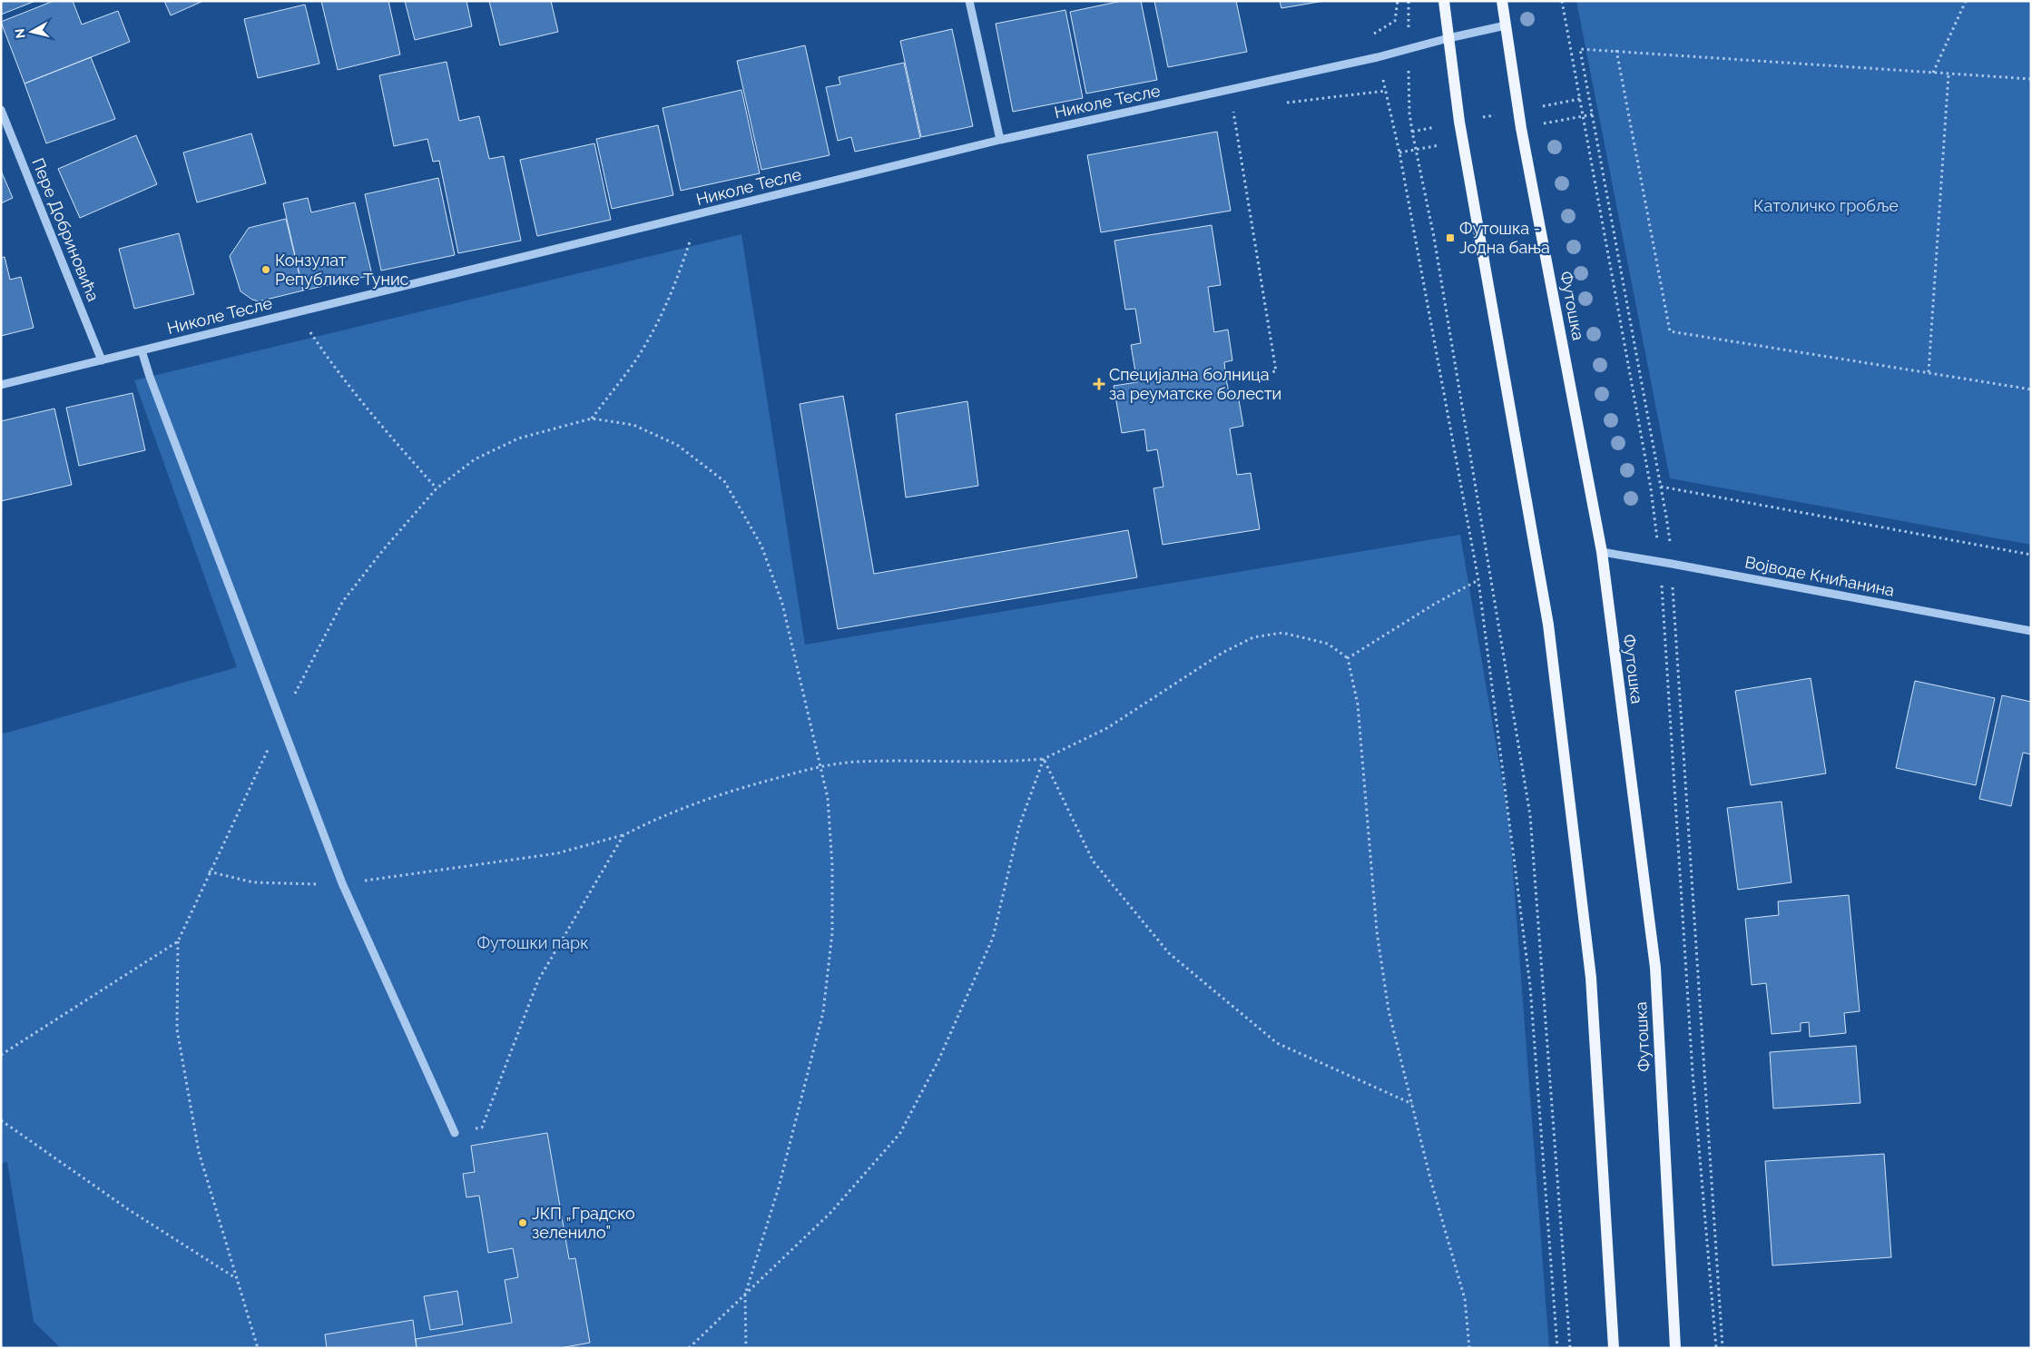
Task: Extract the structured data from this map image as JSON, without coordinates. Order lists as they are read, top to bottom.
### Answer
{
  "streets": {
    "main road": ["Футошка"],
    "street": ["Николе Тесле", "Пере Добриновића", "Војводе Книћанина"]
  },
  "crossings": [
    ["Николе Тесле", "Пере Добриновића"],
    ["Николе Тесле", "Футошка"],
    ["Футошка", "Војводе Книћанина"]
  ],
  "parks": ["Католичко гробље", "Футошки парк"],
  "places": {
    "transit": ["Футошка - Јодна бања"],
    "other": ["Конзулат Републике Тунис", "ЈКП „Градско зеленило”"],
    "health": ["Специјална болница за реуматске болести"]
  },
  "north": "left"
}
